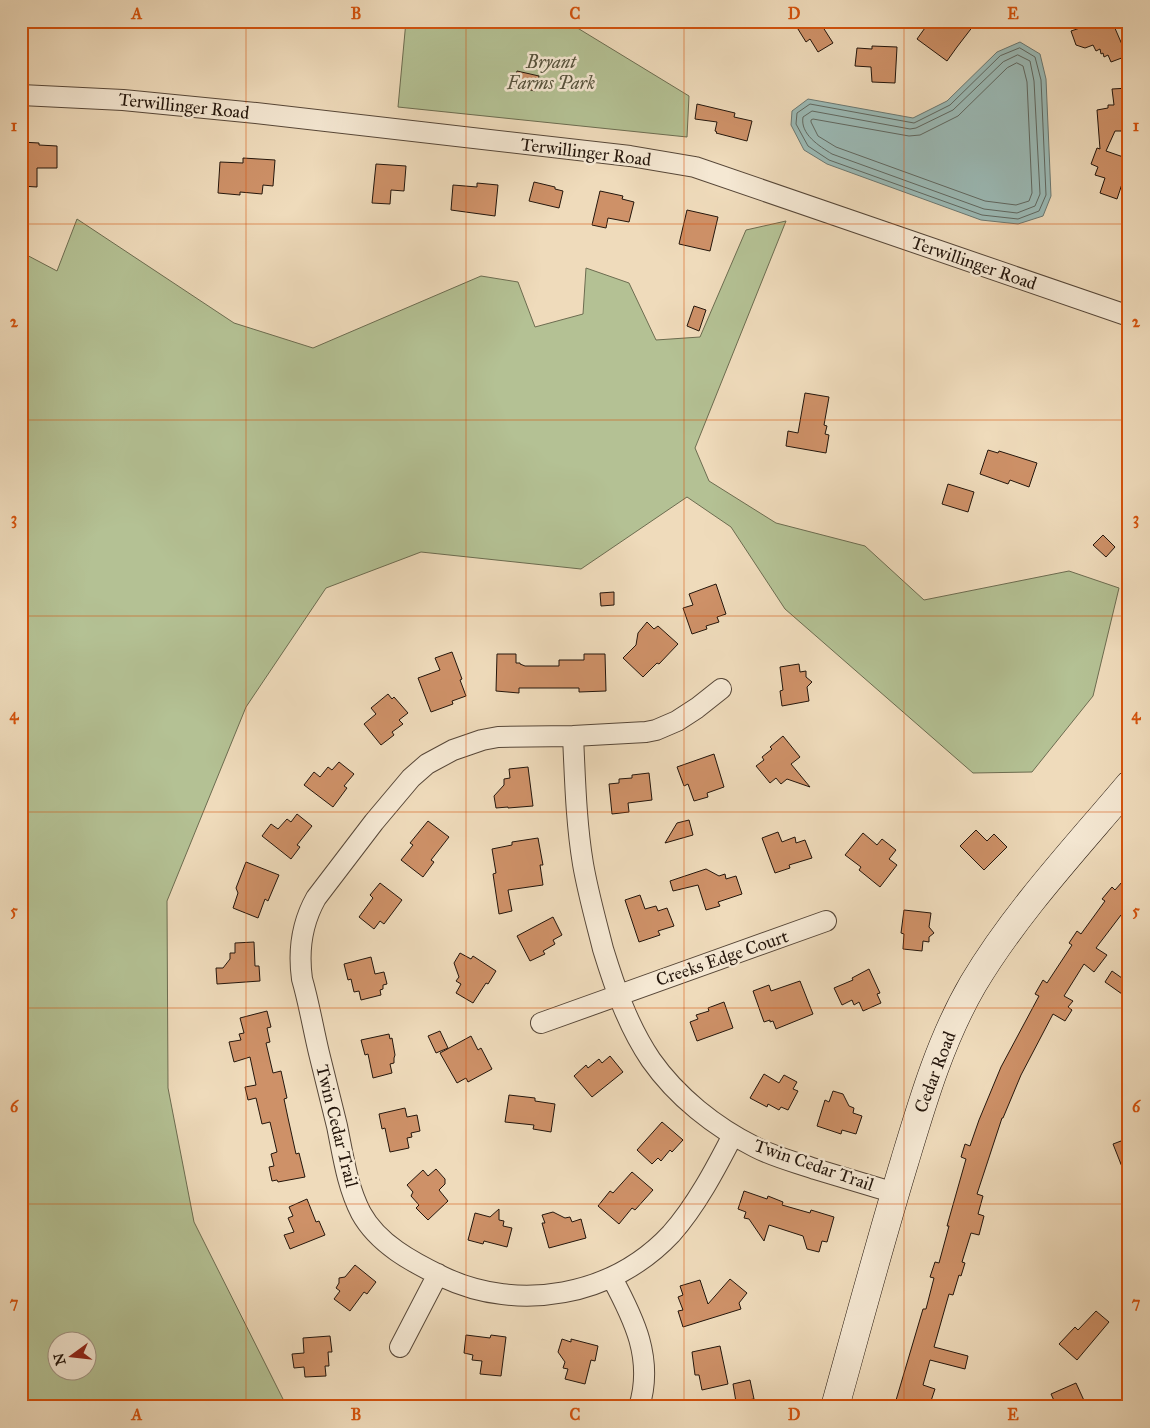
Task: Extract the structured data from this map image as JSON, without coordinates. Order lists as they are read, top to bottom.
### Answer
{
  "streets": {
    "street": [
      "Terwillinger Road",
      "Creeks Edge Court",
      "Cedar Road",
      "Twin Cedar Trail"
    ]
  },
  "crossings": [
    ["Creeks Edge Court", "Twin Cedar Trail"],
    ["Cedar Road", "Twin Cedar Trail"]
  ],
  "parks": ["Bryant Farms Park"],
  "north": "left",
  "grid": {
    "columns": [
      "A",
      "B",
      "C",
      "D",
      "E"
    ],
    "rows": [
      "1",
      "2",
      "3",
      "4",
      "5",
      "6",
      "7"
    ]
  }
}
